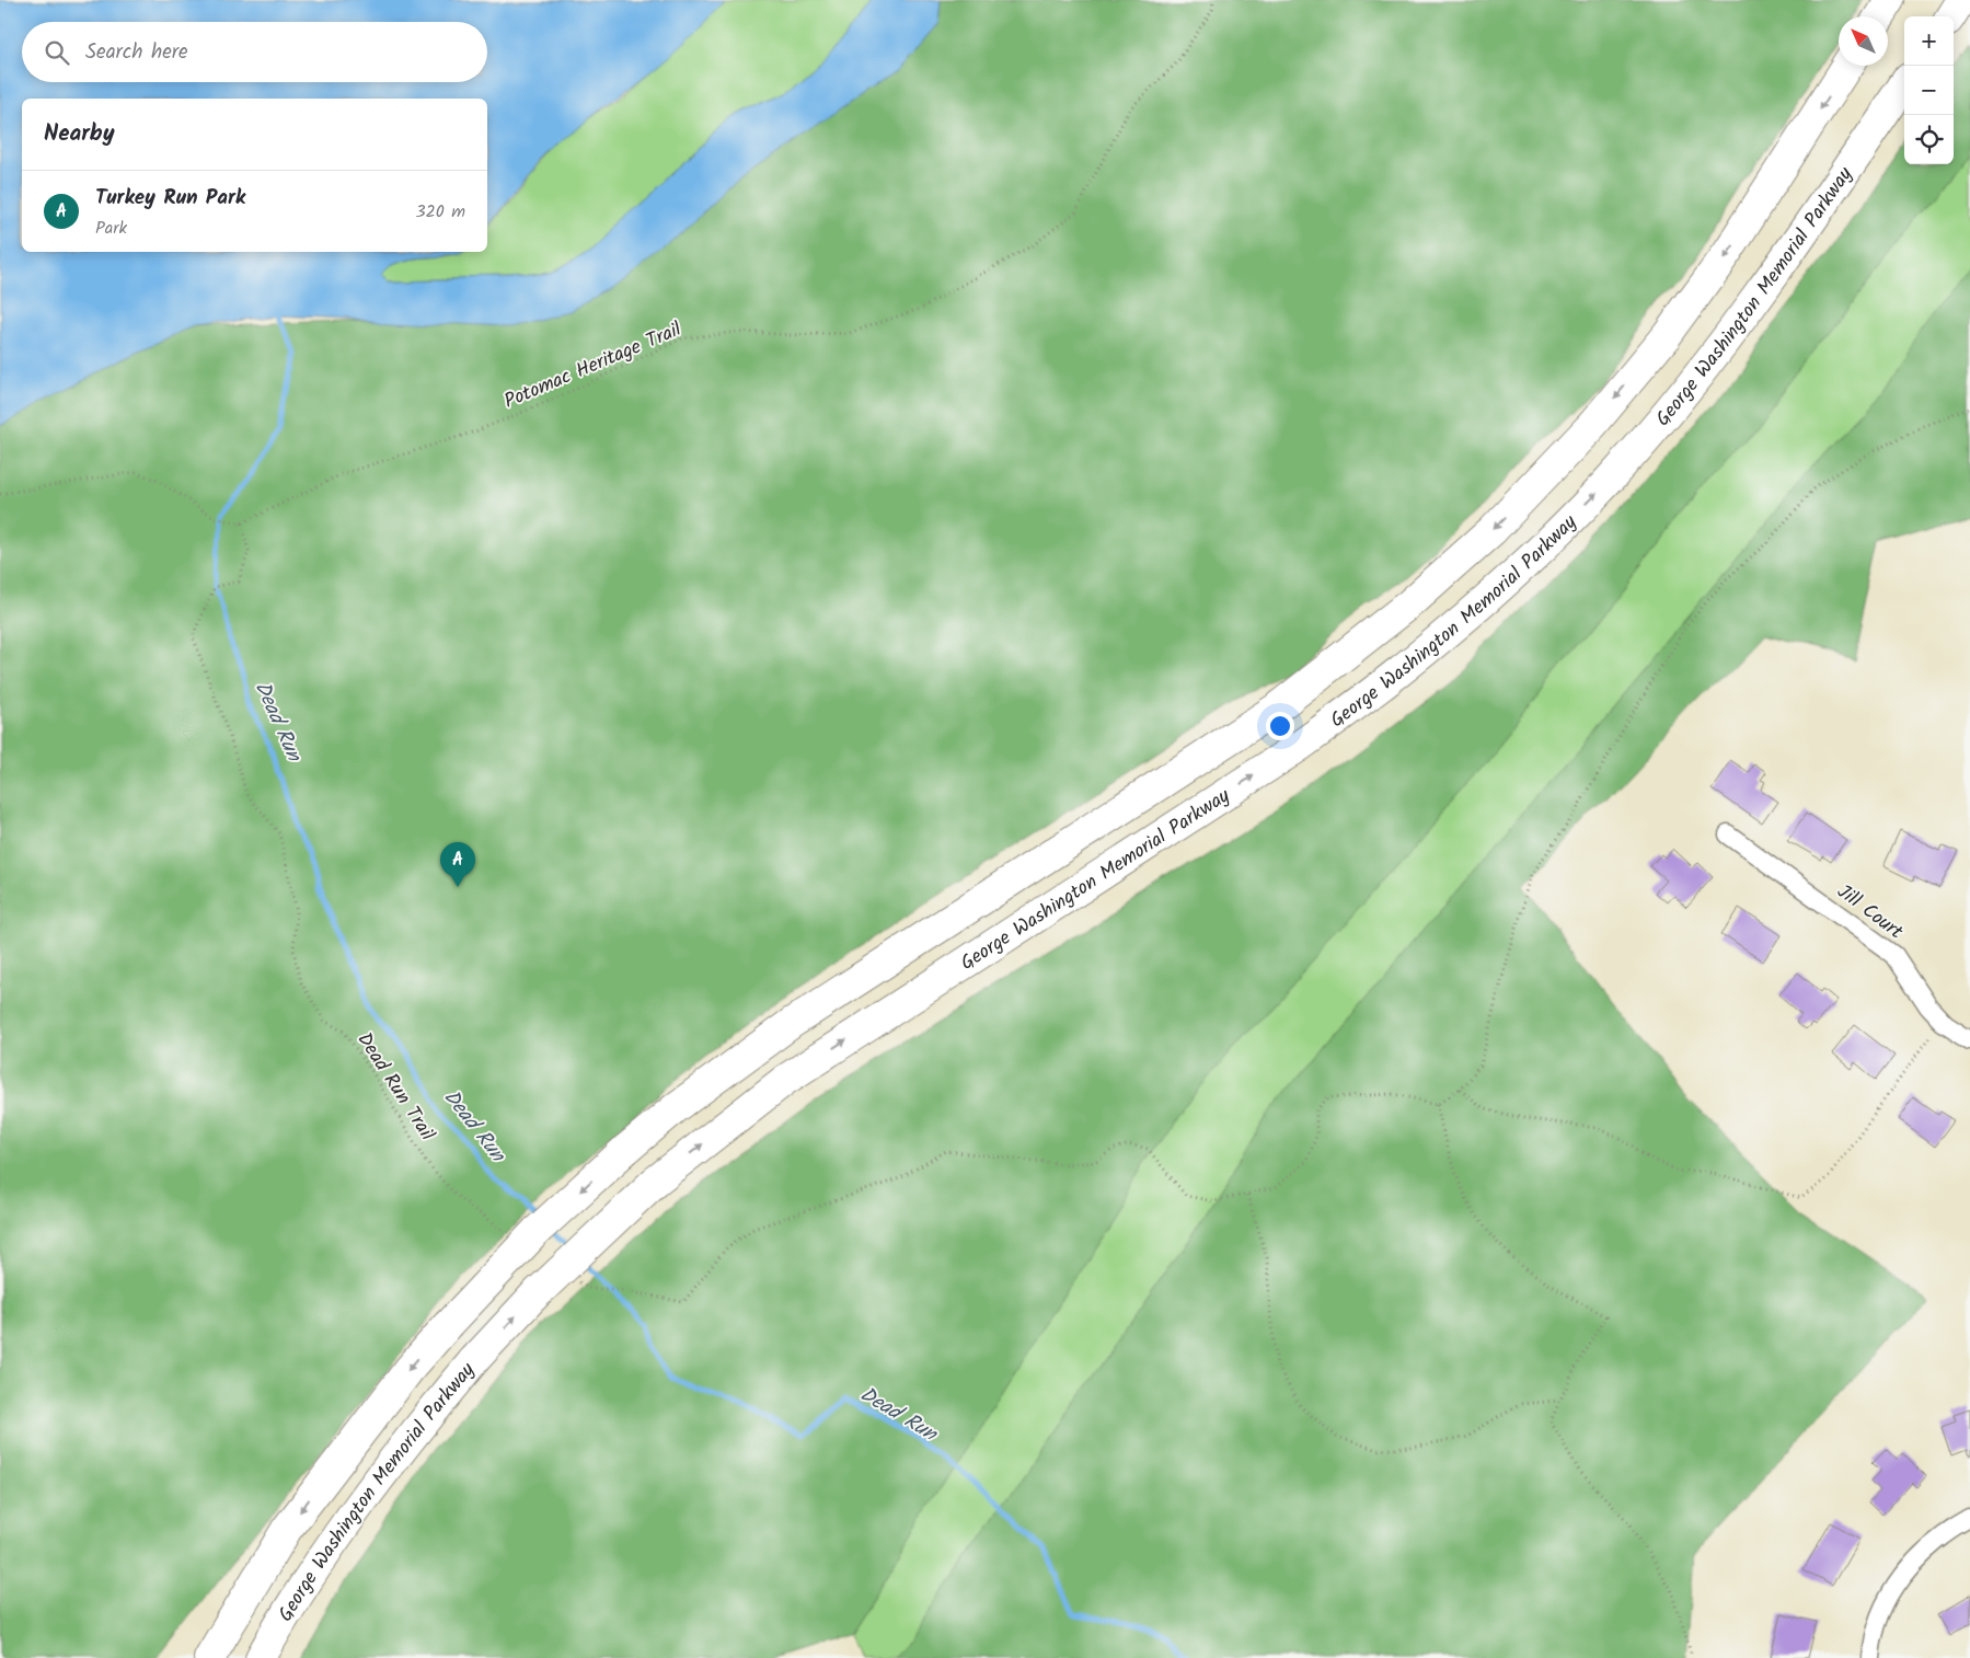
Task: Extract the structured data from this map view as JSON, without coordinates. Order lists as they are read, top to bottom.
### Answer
{
  "streets": {
    "highway": ["George Washington Memorial Parkway"],
    "street": ["Jill Court"],
    "path": ["Potomac Heritage Trail", "Dead Run Trail"]
  },
  "crossings": [
    ["Potomac Heritage Trail", "Dead Run Trail"]
  ],
  "water": ["Dead Run"],
  "north": "top left",
  "page": {
    "map_buttons": ["+", "−"],
    "search": "Search here",
    "heading": "Nearby",
    "list": [
      {
        "mark": "A",
        "name": "Turkey Run Park",
        "note": "Park",
        "value": "320 m"
      }
    ],
    "pins": "A"
  }
}
